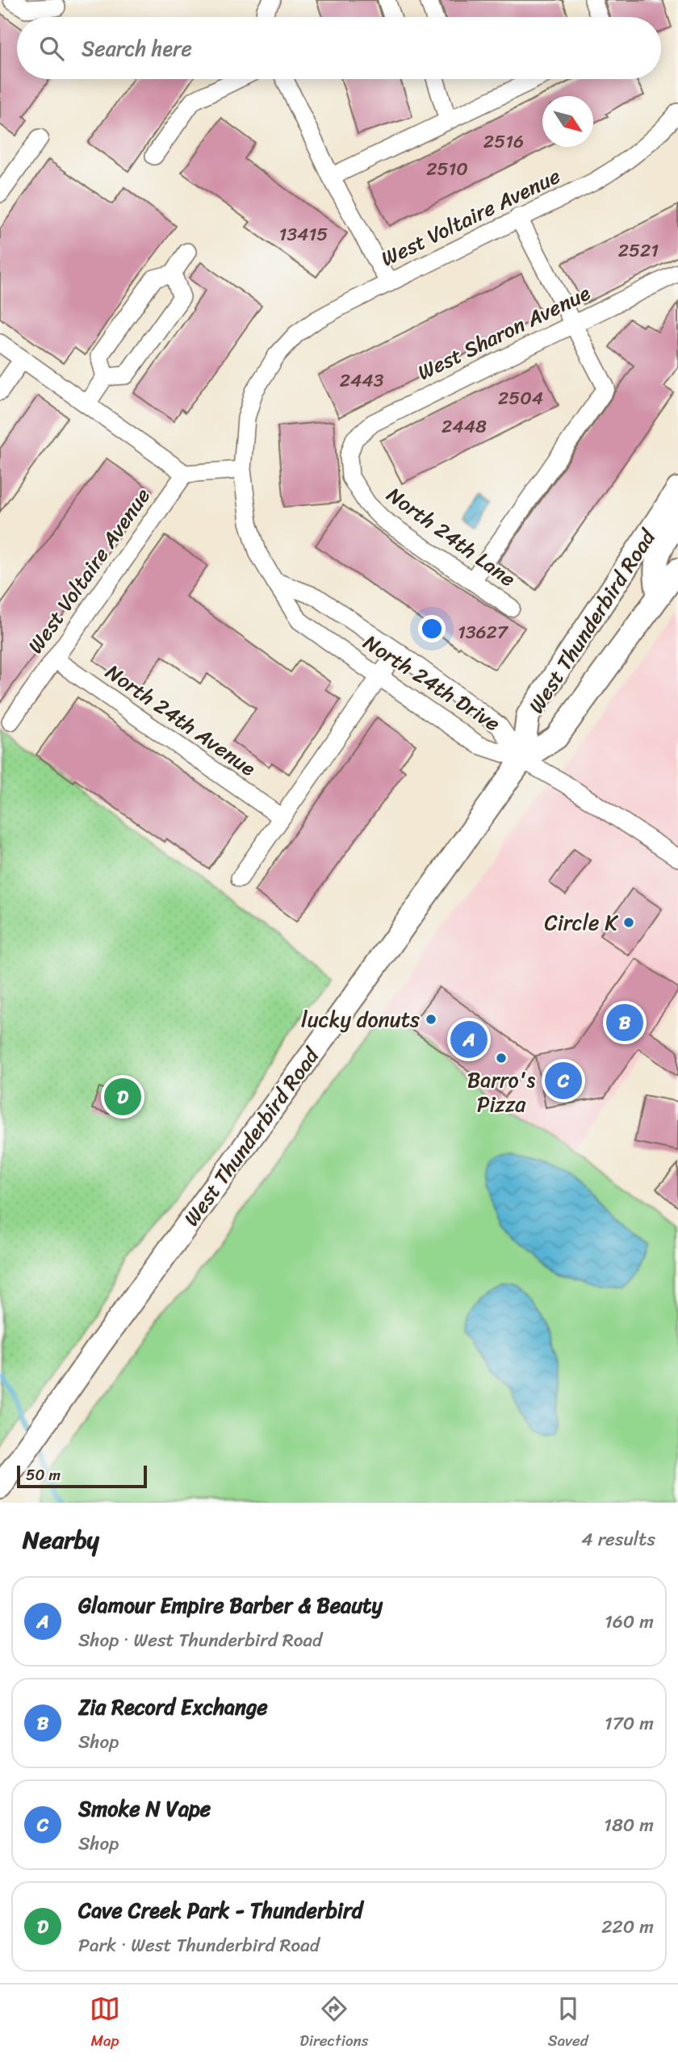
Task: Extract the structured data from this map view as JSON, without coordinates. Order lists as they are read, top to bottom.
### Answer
{
  "streets": {
    "main road": ["West Thunderbird Road"],
    "street": [
      "West Voltaire Avenue",
      "West Sharon Avenue",
      "North 24th Lane",
      "North 24th Drive",
      "North 24th Avenue"
    ]
  },
  "crossings": [
    ["West Voltaire Avenue", "North 24th Drive"],
    ["West Voltaire Avenue", "North 24th Avenue"],
    ["West Sharon Avenue", "North 24th Lane"],
    ["West Thunderbird Road", "North 24th Drive"]
  ],
  "places": ["Circle K", "lucky donuts", "Barro's Pizza"],
  "house_numbers": [
    "2516",
    "2510",
    "13415",
    "2521",
    "2443",
    "2504",
    "2448",
    "13627"
  ],
  "scale_bar": "50 m",
  "north": "bottom right",
  "page": {
    "search": "Search here",
    "pins": [
      "B",
      "A",
      "C",
      "D"
    ],
    "scale": "50 m",
    "heading": ["Nearby", "4 results"],
    "list": [
      {
        "mark": "A",
        "name": "Glamour Empire Barber & Beauty",
        "note": "Shop · West Thunderbird Road",
        "value": "160 m"
      },
      {
        "mark": "B",
        "name": "Zia Record Exchange",
        "note": "Shop",
        "value": "170 m"
      },
      {
        "mark": "C",
        "name": "Smoke N Vape",
        "note": "Shop",
        "value": "180 m"
      },
      {
        "mark": "D",
        "name": "Cave Creek Park - Thunderbird",
        "note": "Park · West Thunderbird Road",
        "value": "220 m"
      }
    ],
    "nav": ["Map", "Directions", "Saved"]
  }
}
